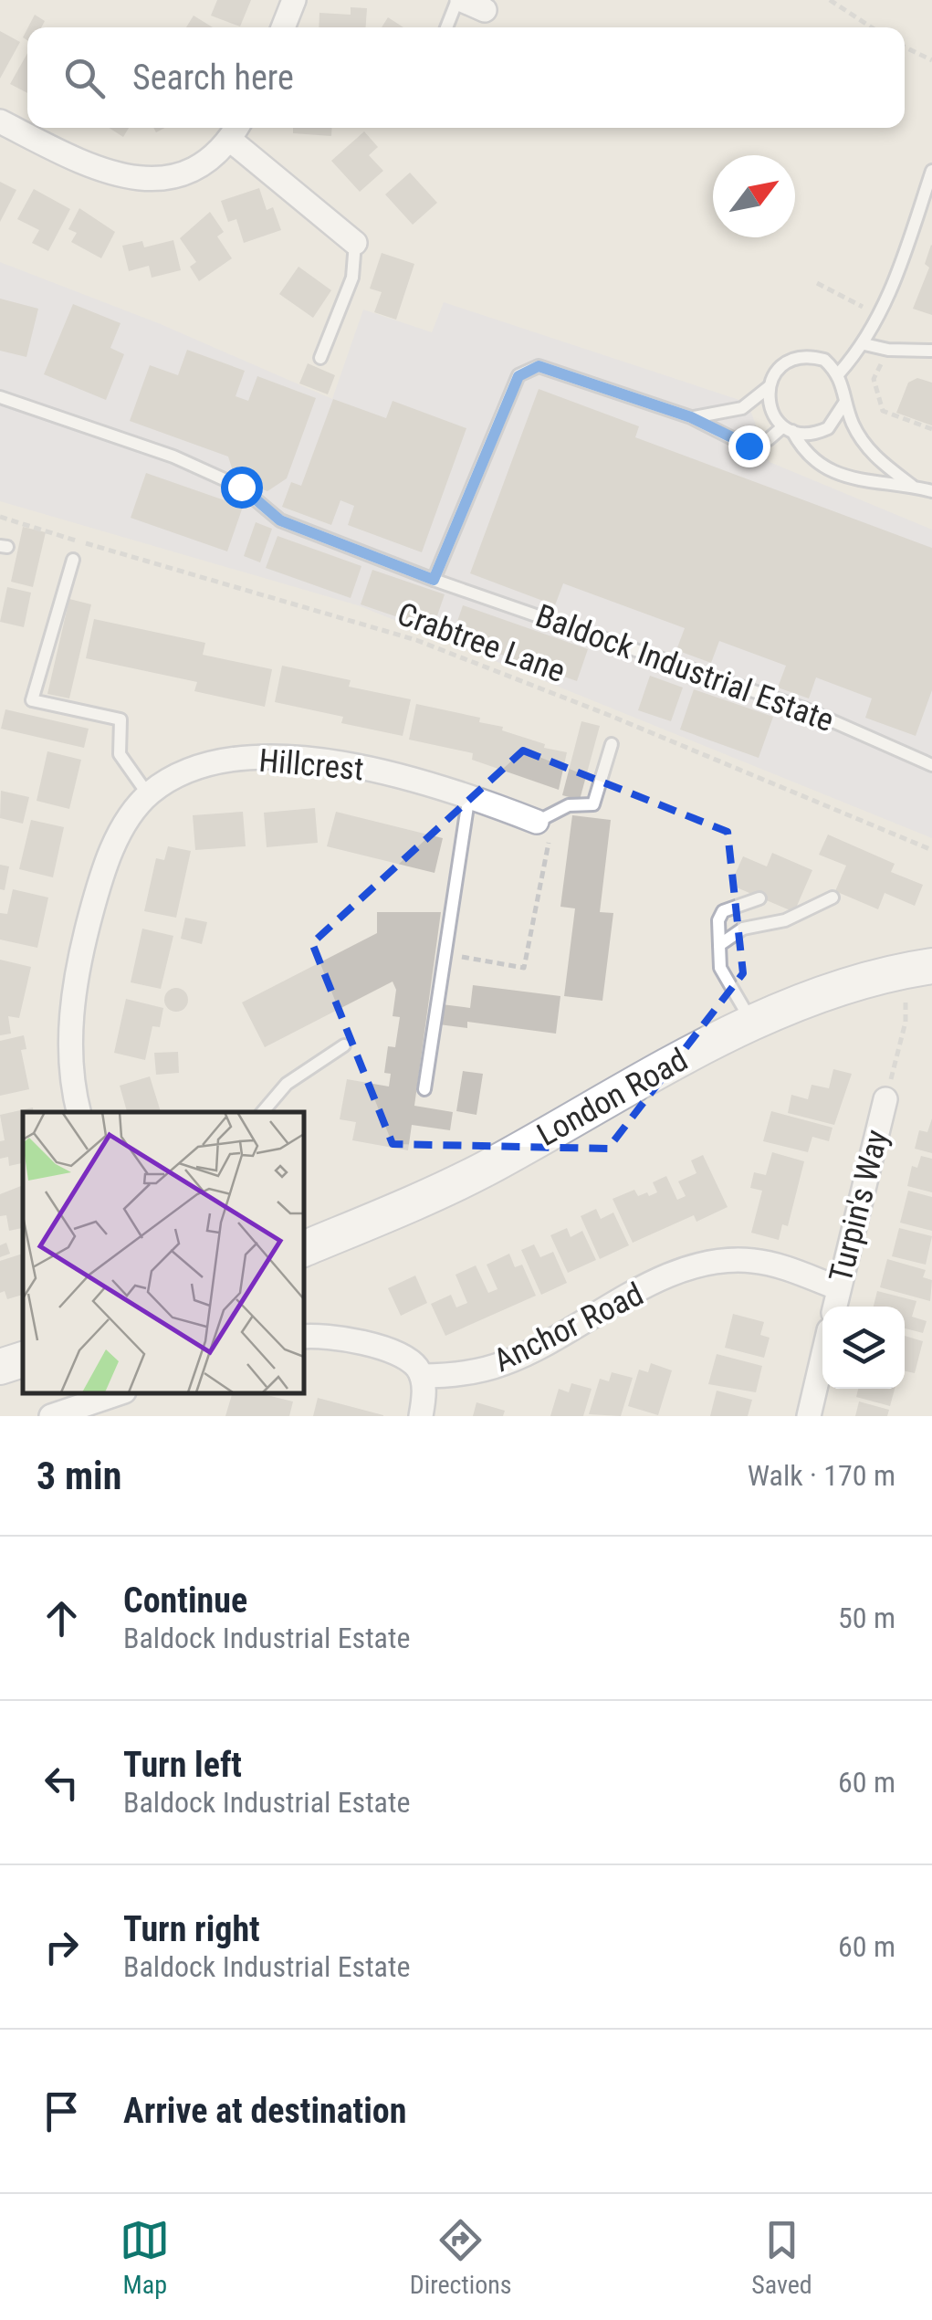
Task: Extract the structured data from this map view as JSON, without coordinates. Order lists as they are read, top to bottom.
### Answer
{
  "streets": {
    "main road": ["London Road"],
    "street": ["Hillcrest", "Turpin's Way", "Anchor Road"],
    "lane": ["Baldock Industrial Estate"],
    "path": ["Crabtree Lane"]
  },
  "crossings": [
    ["Turpin's Way", "Anchor Road"]
  ],
  "north": "top right",
  "page": {
    "search": "Search here",
    "heading": ["3 min", "Walk · 170 m"],
    "list": [
      ["Continue", "Baldock Industrial Estate", "50 m"],
      ["Turn left", "Baldock Industrial Estate", "60 m"],
      ["Turn right", "Baldock Industrial Estate", "60 m"],
      "Arrive at destination"
    ],
    "nav": ["Map", "Directions", "Saved"]
  }
}
